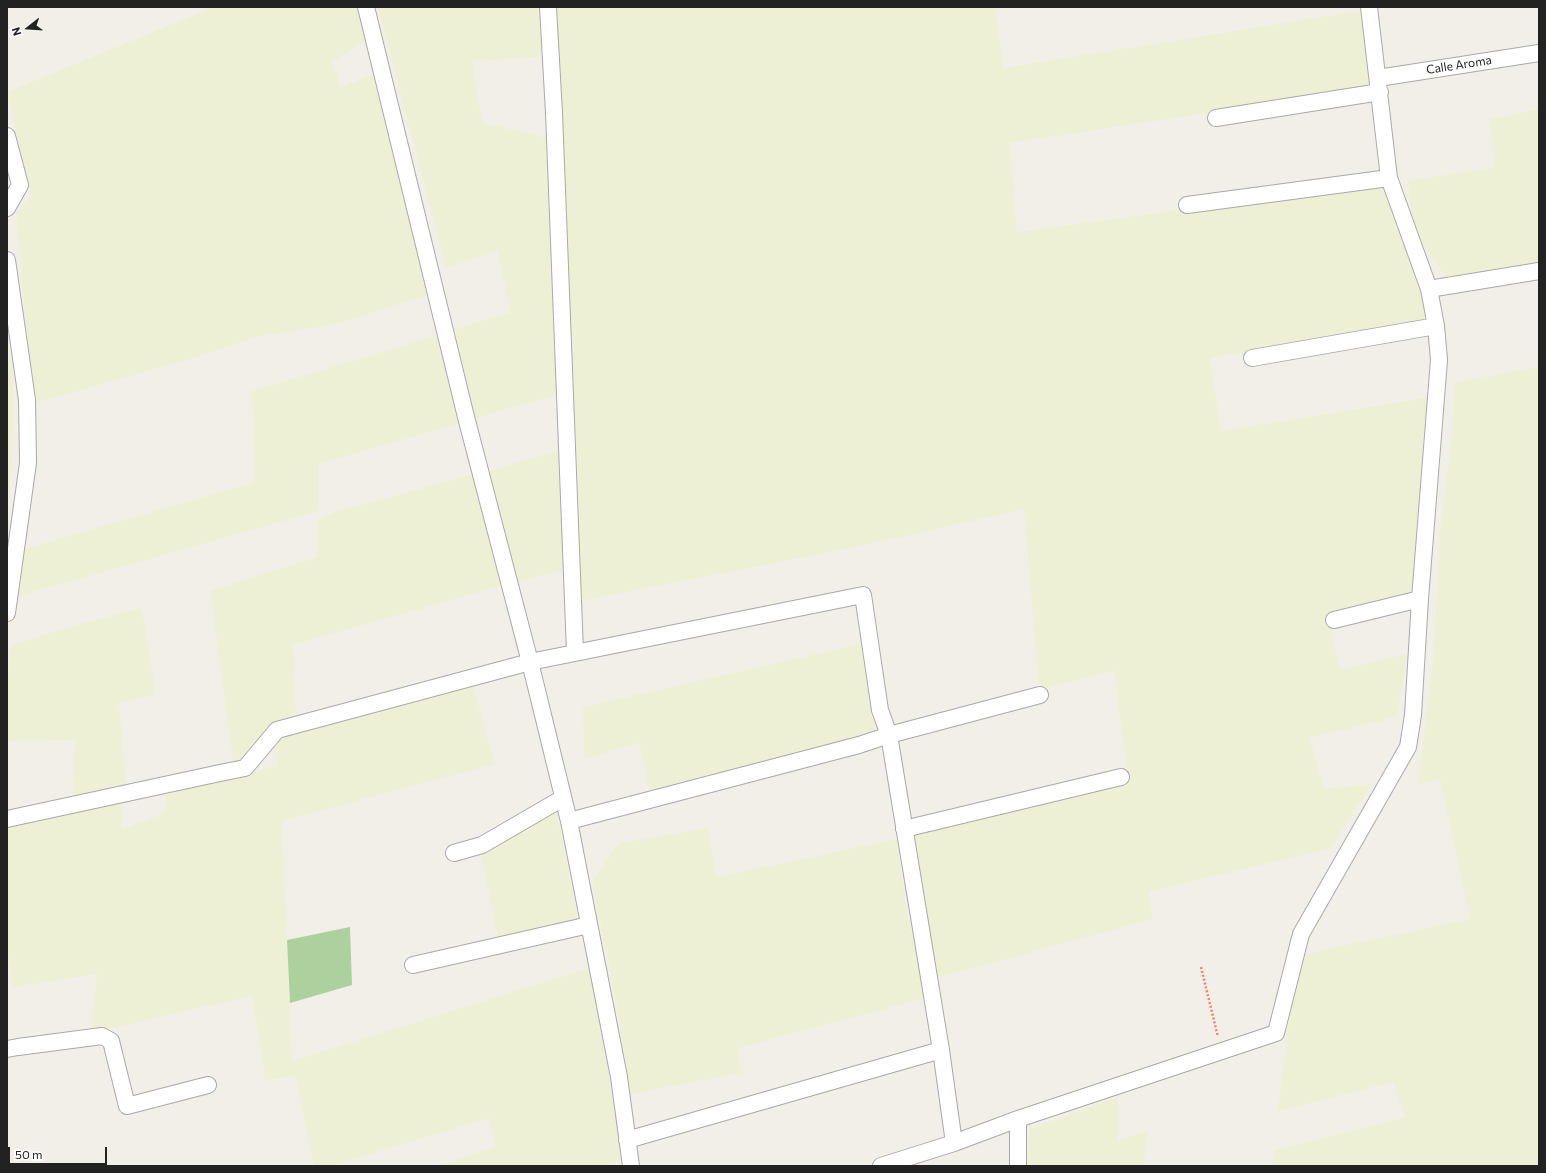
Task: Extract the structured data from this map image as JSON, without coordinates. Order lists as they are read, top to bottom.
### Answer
{
  "streets": {
    "street": ["Calle Aroma"]
  },
  "scale_bar": "50 m",
  "north": "left"
}
